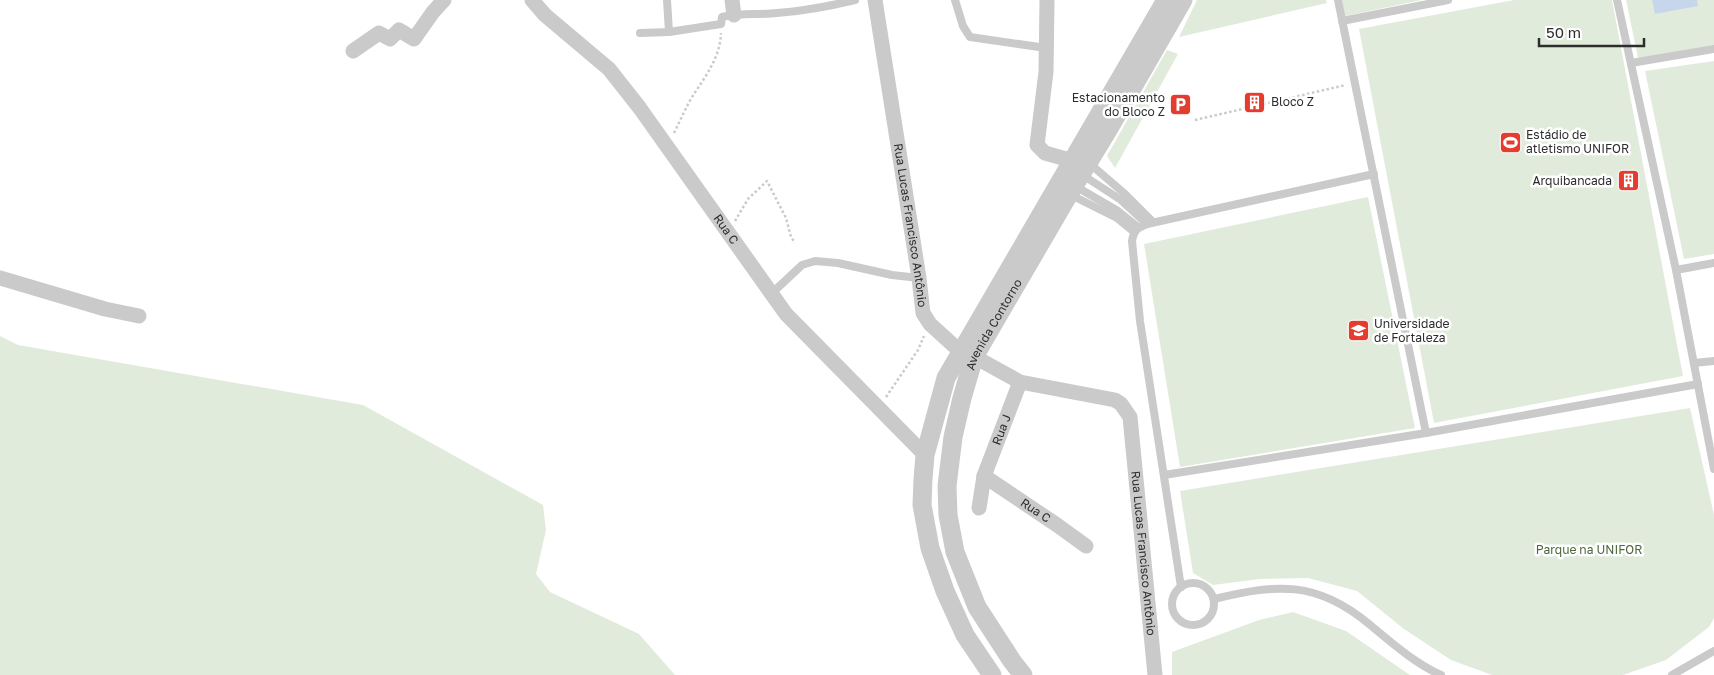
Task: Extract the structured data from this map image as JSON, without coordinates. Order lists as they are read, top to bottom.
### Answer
{
  "streets": {
    "street": [
      "Rua Lucas Francisco Antônio",
      "Rua C",
      "Avenida Contorno",
      "Rua J"
    ]
  },
  "crossings": [
    ["Rua Lucas Francisco Antônio", "Avenida Contorno"],
    ["Rua Lucas Francisco Antônio", "Rua J"],
    ["Rua C", "Avenida Contorno"],
    ["Rua C", "Rua J"]
  ],
  "parks": ["Parque na UNIFOR"],
  "places": {
    "building": ["Bloco Z", "Arquibancada"],
    "parking": ["Estacionamento do Bloco Z"],
    "sports": ["Estádio de atletismo UNIFOR"],
    "school or university": ["Universidade de Fortaleza"]
  },
  "scale_bar": "50 m"
}
